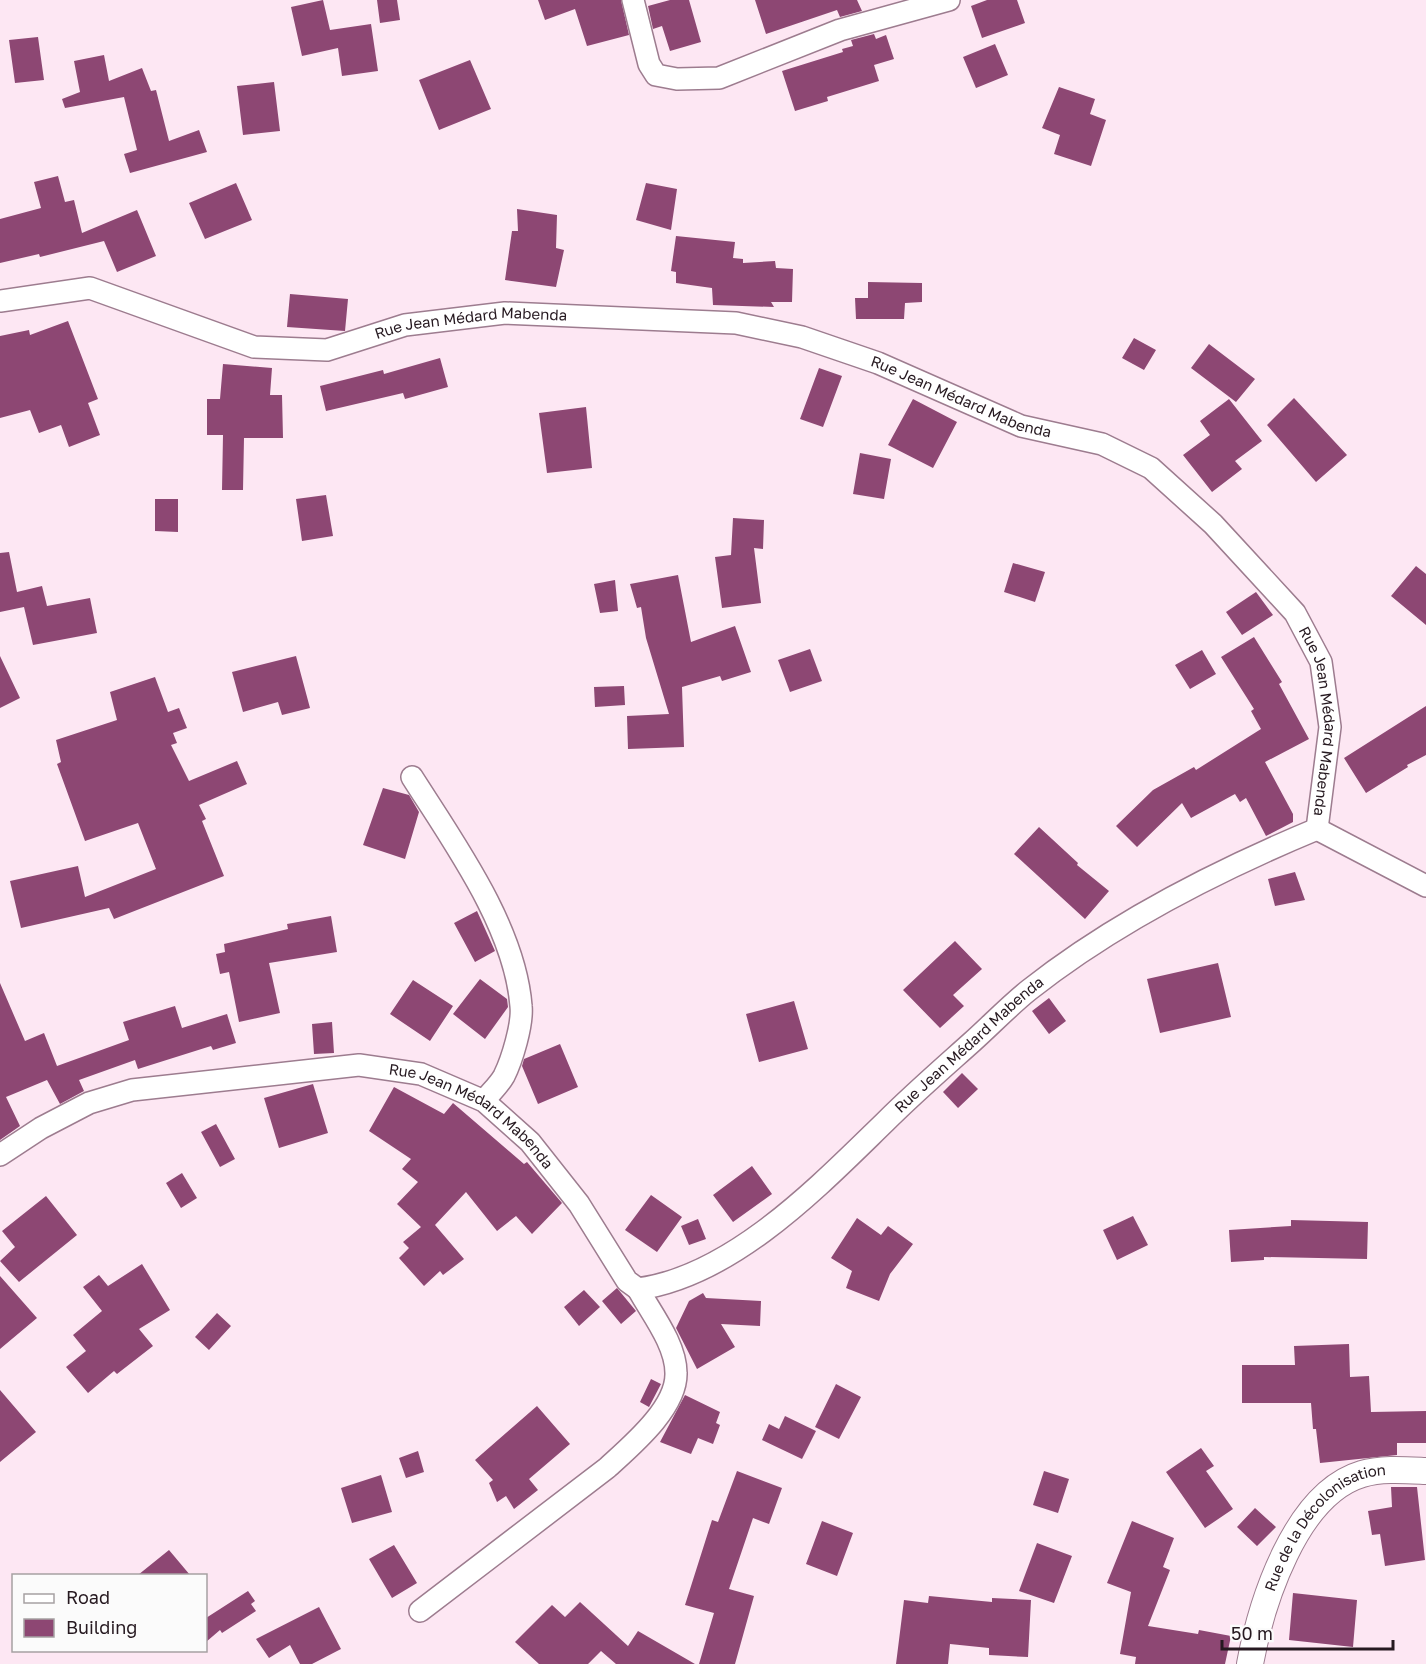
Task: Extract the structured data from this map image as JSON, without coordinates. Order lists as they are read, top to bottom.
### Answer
{
  "streets": {
    "street": ["Rue Jean Médard Mabenda", "Rue de la Décolonisation"]
  },
  "legend": ["Road", "Building"],
  "scale_bar": "50 m"
}
